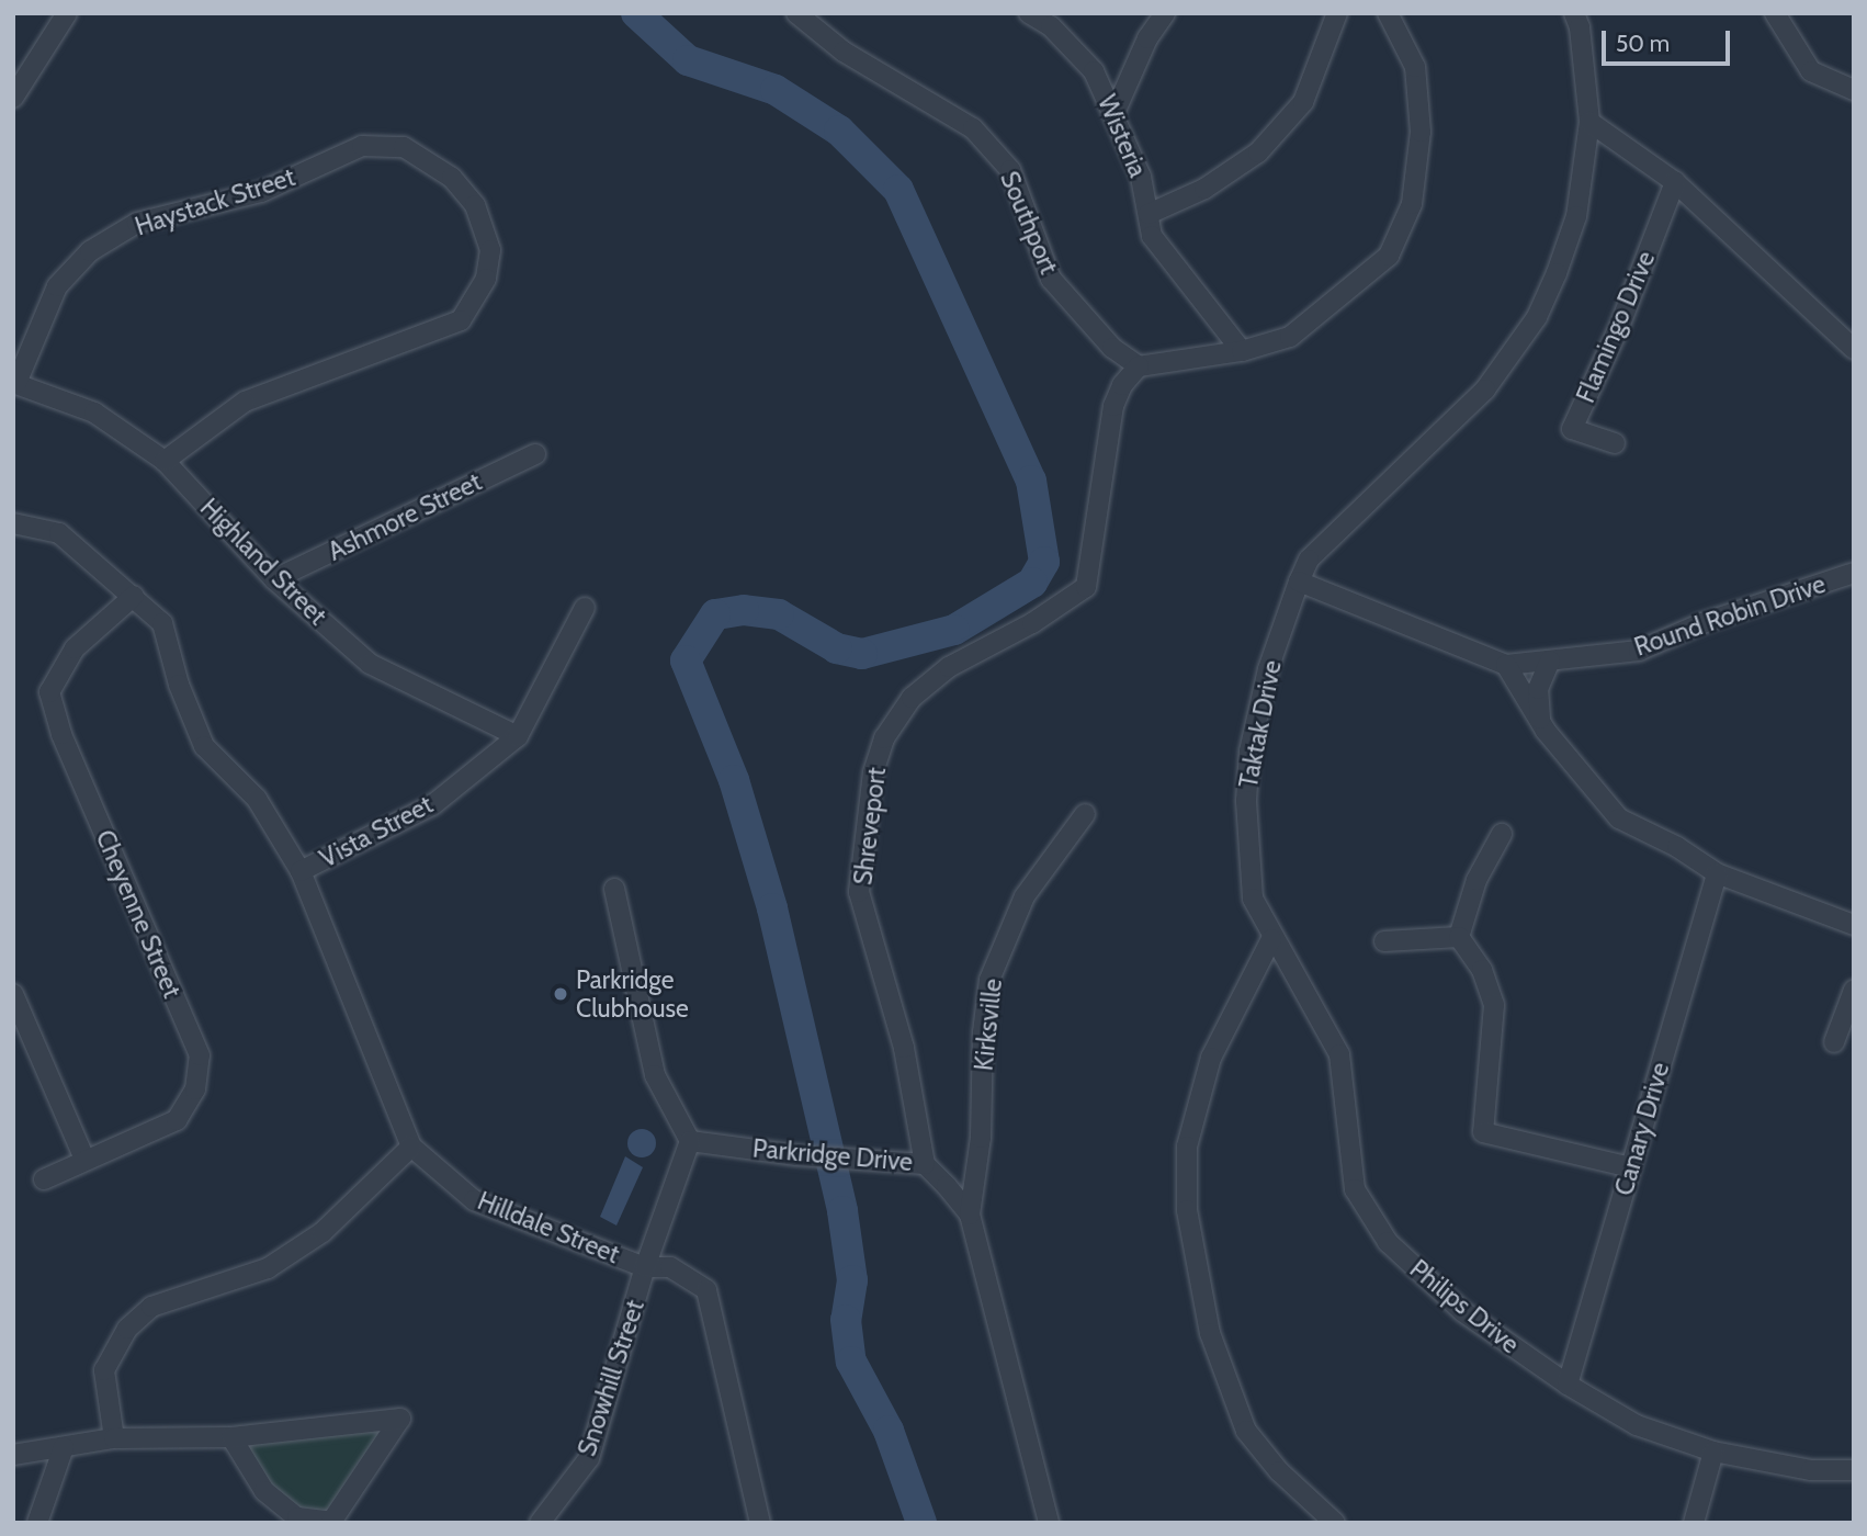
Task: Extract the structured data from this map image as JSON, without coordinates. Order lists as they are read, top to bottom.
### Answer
{
  "streets": {
    "street": [
      "Wisteria",
      "Haystack Street",
      "Southport",
      "Flamingo Drive",
      "Ashmore Street",
      "Highland Street",
      "Round Robin Drive",
      "Taktak Drive",
      "Shreveport",
      "Vista Street",
      "Cheyenne Street",
      "Kirksville",
      "Canary Drive",
      "Parkridge Drive",
      "Hilldale Street",
      "Philips Drive",
      "Snowhill Street"
    ]
  },
  "crossings": [
    ["Haystack Street", "Highland Street"],
    ["Southport", "Shreveport"],
    ["Ashmore Street", "Highland Street"],
    ["Highland Street", "Vista Street"],
    ["Round Robin Drive", "Taktak Drive"],
    ["Taktak Drive", "Philips Drive"],
    ["Shreveport", "Parkridge Drive"],
    ["Vista Street", "Hilldale Street"],
    ["Cheyenne Street", "Hilldale Street"],
    ["Kirksville", "Parkridge Drive"],
    ["Canary Drive", "Philips Drive"],
    ["Hilldale Street", "Snowhill Street"]
  ],
  "places": ["Parkridge Clubhouse"],
  "scale_bar": "50 m"
}
